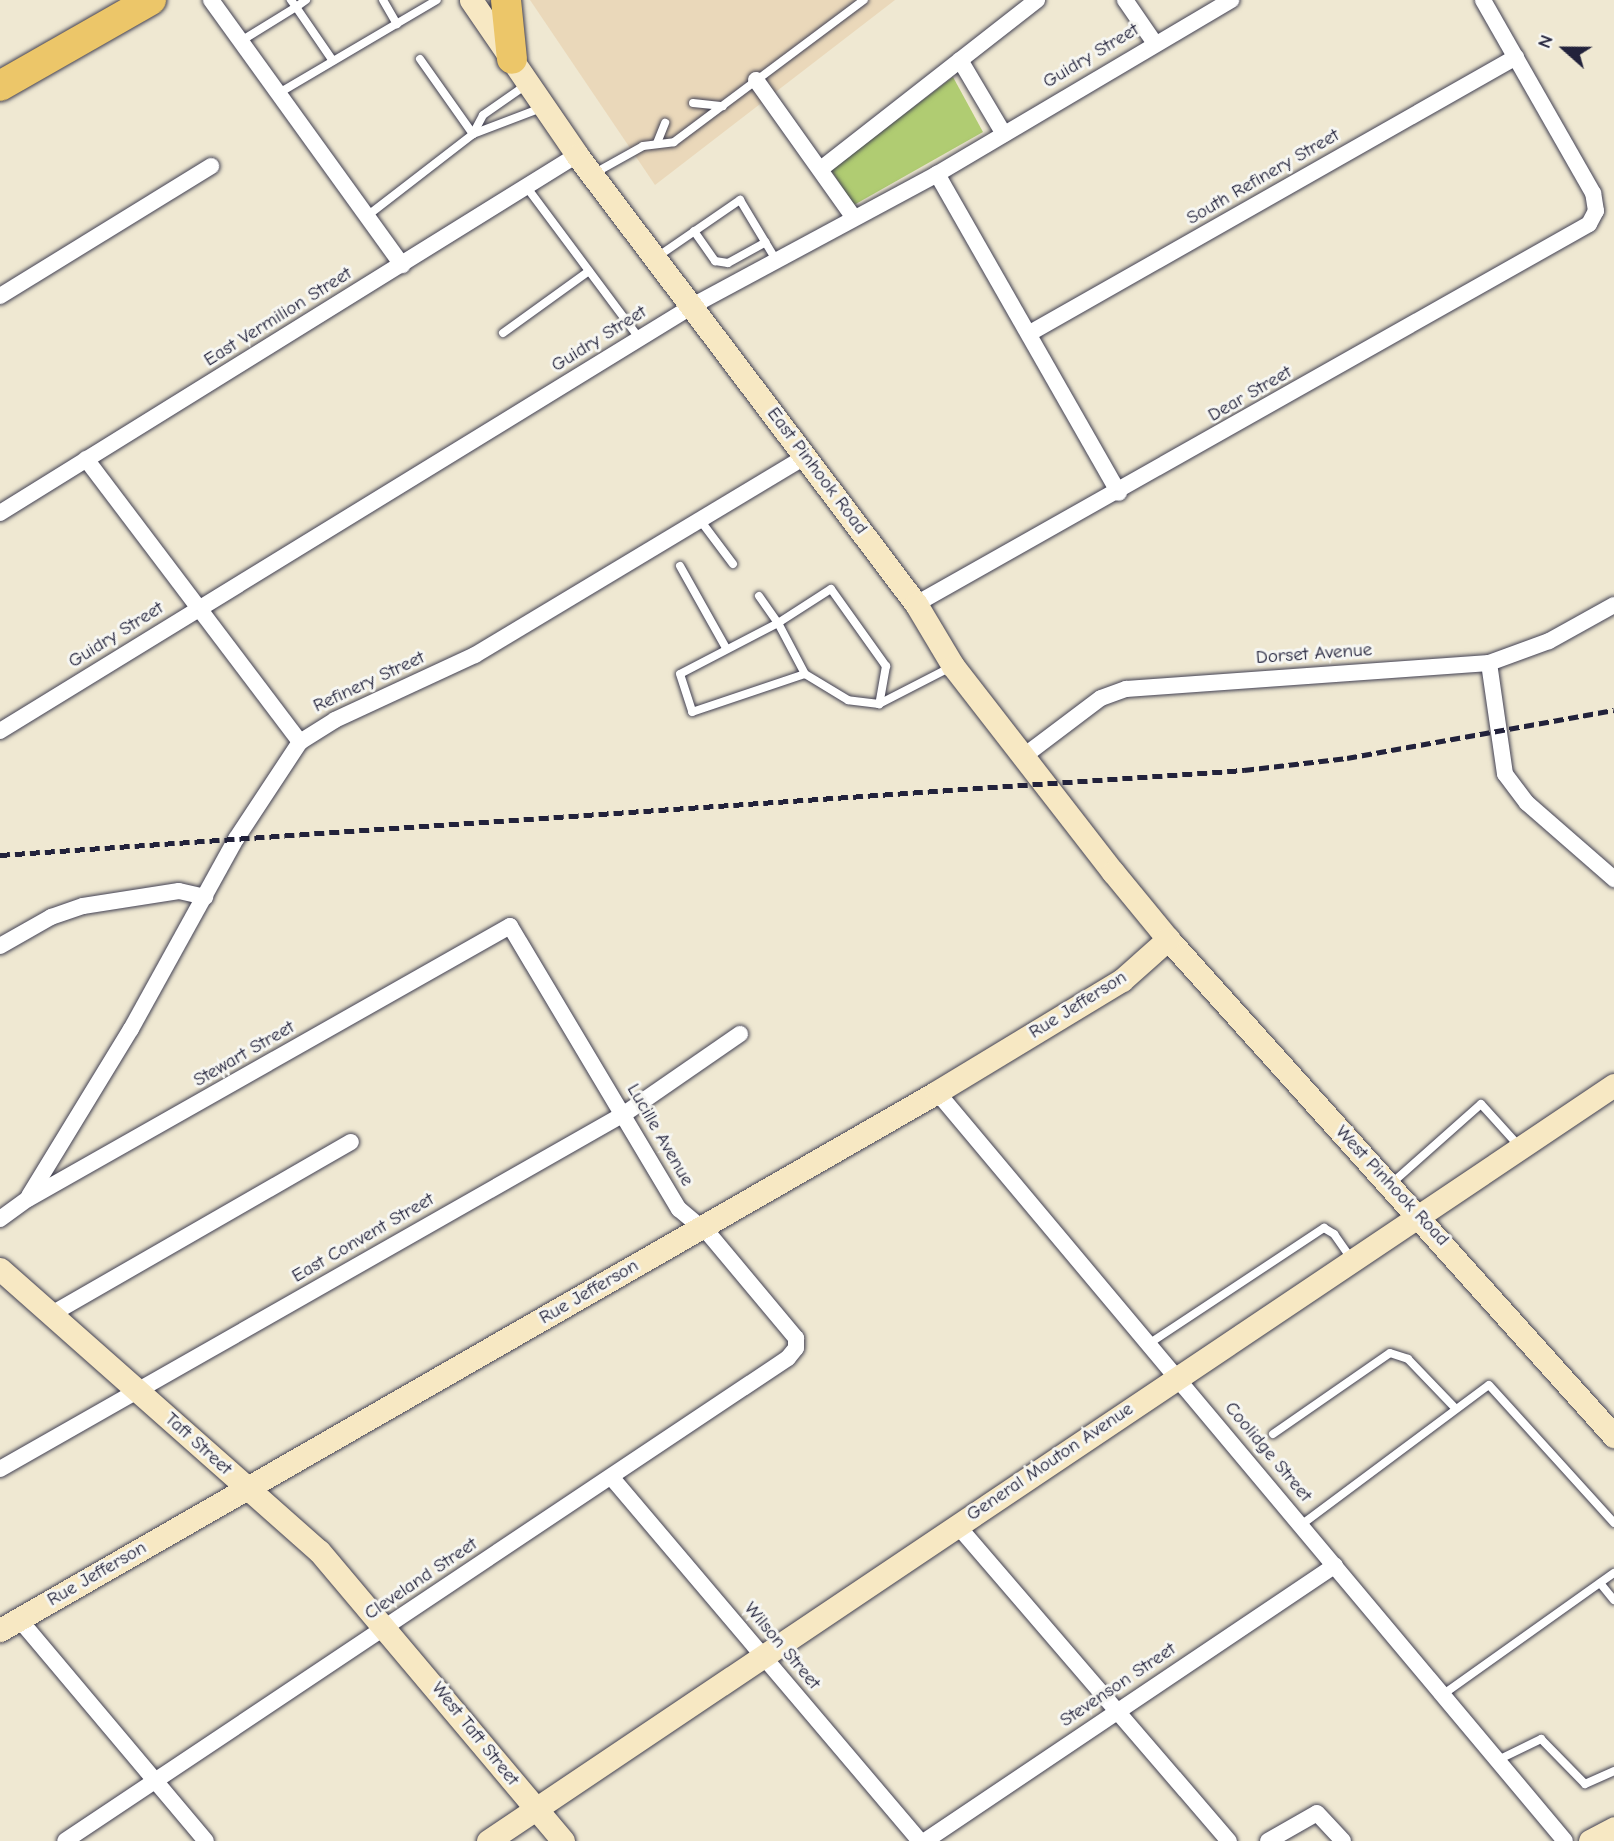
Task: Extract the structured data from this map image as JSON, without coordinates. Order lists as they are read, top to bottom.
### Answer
{
  "streets": {
    "street": [
      "Guidry Street",
      "South Refinery Street",
      "East Vermilion Street",
      "Dear Street",
      "East Pinhook Road",
      "Dorset Avenue",
      "Refinery Street",
      "Rue Jefferson",
      "Stewart Street",
      "Lucille Avenue",
      "West Pinhook Road",
      "East Convent Street",
      "Taft Street",
      "Coolidge Street",
      "General Mouton Avenue",
      "Cleveland Street",
      "Wilson Street",
      "Stevenson Street",
      "West Taft Street"
    ]
  },
  "crossings": [
    ["Guidry Street", "East Pinhook Road"],
    ["South Refinery Street", "Dear Street"],
    ["East Vermilion Street", "East Pinhook Road"],
    ["Dear Street", "East Pinhook Road"],
    ["East Pinhook Road", "Dorset Avenue"],
    ["East Pinhook Road", "Refinery Street"],
    ["East Pinhook Road", "Rue Jefferson"],
    ["East Pinhook Road", "West Pinhook Road"],
    ["Refinery Street", "Stewart Street"],
    ["Rue Jefferson", "Lucille Avenue"],
    ["Rue Jefferson", "West Pinhook Road"],
    ["Rue Jefferson", "Taft Street"],
    ["Rue Jefferson", "Coolidge Street"],
    ["Stewart Street", "Lucille Avenue"],
    ["Lucille Avenue", "East Convent Street"],
    ["Lucille Avenue", "Cleveland Street"],
    ["West Pinhook Road", "General Mouton Avenue"],
    ["East Convent Street", "Taft Street"],
    ["Taft Street", "Cleveland Street"],
    ["Taft Street", "West Taft Street"],
    ["Coolidge Street", "General Mouton Avenue"],
    ["Coolidge Street", "Stevenson Street"],
    ["General Mouton Avenue", "Wilson Street"],
    ["General Mouton Avenue", "West Taft Street"],
    ["Cleveland Street", "Wilson Street"],
    ["Cleveland Street", "West Taft Street"]
  ],
  "north": "left"
}
